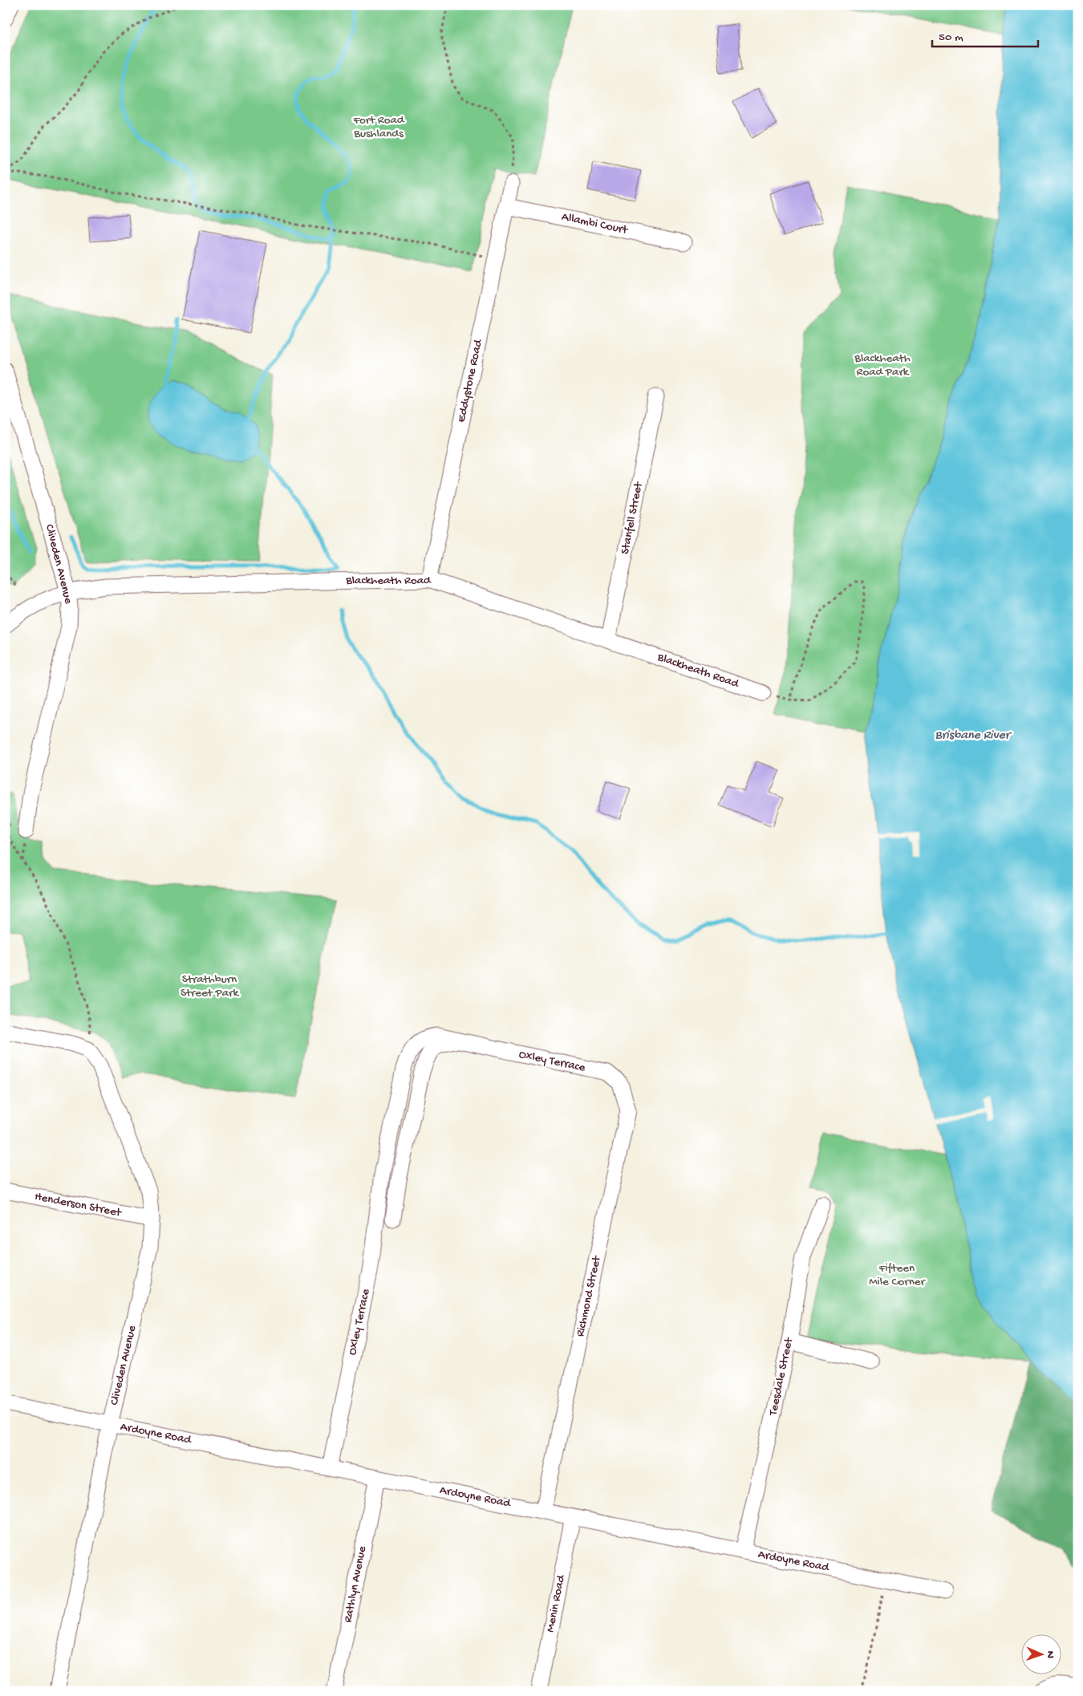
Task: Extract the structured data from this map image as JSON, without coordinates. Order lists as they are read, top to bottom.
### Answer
{
  "streets": {
    "street": [
      "Allambi Court",
      "Eddystone Road",
      "Stanfell Street",
      "Cliveden Avenue",
      "Blackheath Road",
      "Oxley Terrace",
      "Henderson Street",
      "Richmond Street",
      "Teesdale Street",
      "Ardoyne Road",
      "Rathlyn Avenue",
      "Menin Road"
    ]
  },
  "crossings": [
    ["Allambi Court", "Eddystone Road"],
    ["Eddystone Road", "Blackheath Road"],
    ["Stanfell Street", "Blackheath Road"],
    ["Cliveden Avenue", "Blackheath Road"],
    ["Cliveden Avenue", "Henderson Street"],
    ["Cliveden Avenue", "Ardoyne Road"],
    ["Oxley Terrace", "Richmond Street"],
    ["Oxley Terrace", "Ardoyne Road"],
    ["Richmond Street", "Ardoyne Road"],
    ["Teesdale Street", "Ardoyne Road"],
    ["Ardoyne Road", "Rathlyn Avenue"],
    ["Ardoyne Road", "Menin Road"]
  ],
  "water": ["Brisbane River"],
  "parks": [
    "Fort Road Bushlands",
    "Blackheath Road Park",
    "Strathburn Street Park",
    "Fifteen Mile Corner"
  ],
  "scale_bar": "50 m",
  "north": "right"
}
